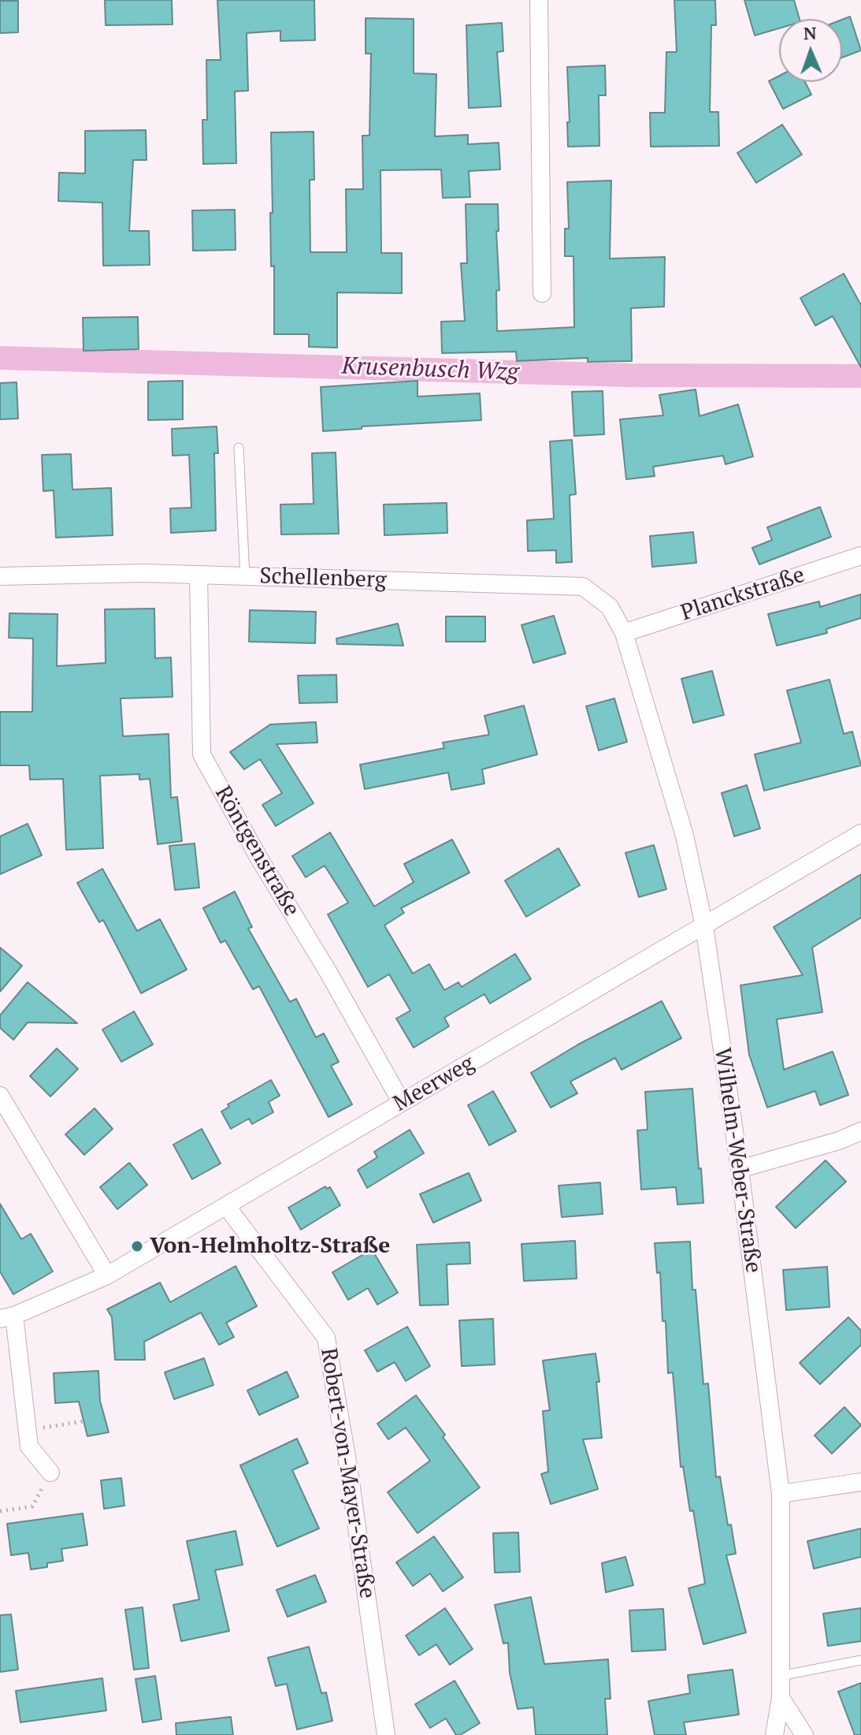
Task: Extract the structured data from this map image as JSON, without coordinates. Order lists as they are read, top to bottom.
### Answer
{
  "streets": {
    "street": [
      "Schellenberg",
      "Planckstraße",
      "Röntgenstraße",
      "Meerweg",
      "Wilhelm-Weber-Straße",
      "Robert-von-Mayer-Straße"
    ]
  },
  "crossings": [
    ["Schellenberg", "Planckstraße"],
    ["Schellenberg", "Röntgenstraße"],
    ["Schellenberg", "Wilhelm-Weber-Straße"],
    ["Planckstraße", "Wilhelm-Weber-Straße"],
    ["Röntgenstraße", "Meerweg"],
    ["Meerweg", "Wilhelm-Weber-Straße"],
    ["Meerweg", "Robert-von-Mayer-Straße"]
  ],
  "water": ["Krusenbusch Wzg"],
  "places": ["Von-Helmholtz-Straße"],
  "north": "top"
}
